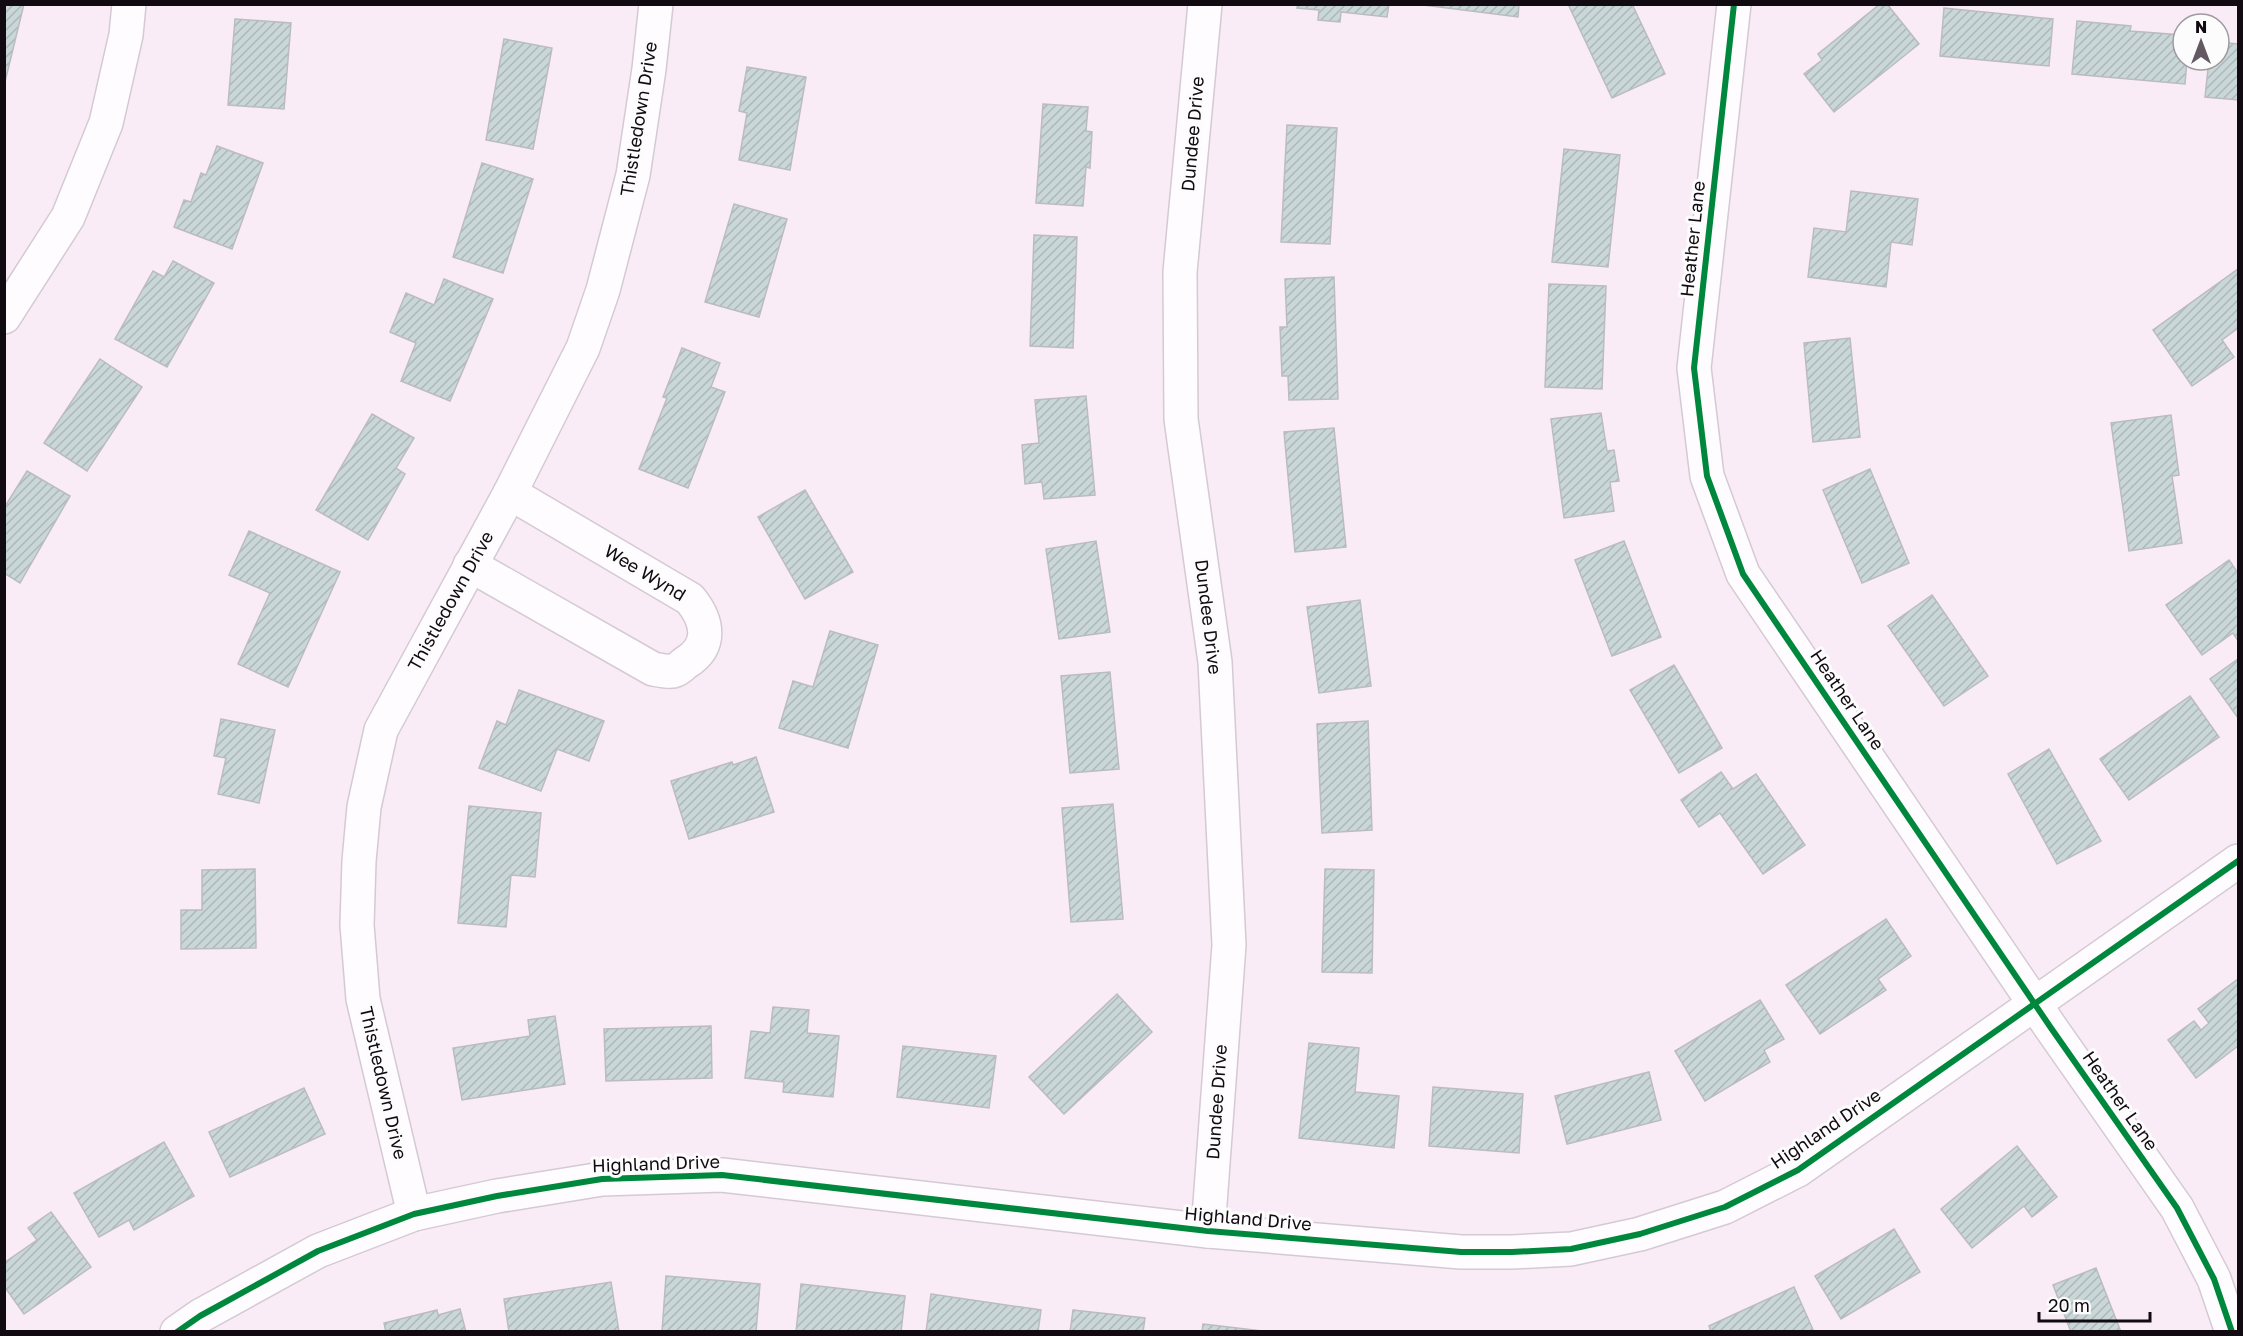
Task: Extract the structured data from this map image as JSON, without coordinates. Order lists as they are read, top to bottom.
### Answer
{
  "streets": {
    "street": [
      "Thistledown Drive",
      "Dundee Drive",
      "Heather Lane",
      "Wee Wynd",
      "Highland Drive"
    ]
  },
  "crossings": [
    ["Thistledown Drive", "Wee Wynd"],
    ["Thistledown Drive", "Highland Drive"],
    ["Dundee Drive", "Highland Drive"],
    ["Heather Lane", "Highland Drive"]
  ],
  "scale_bar": "20 m",
  "north": "top"
}
